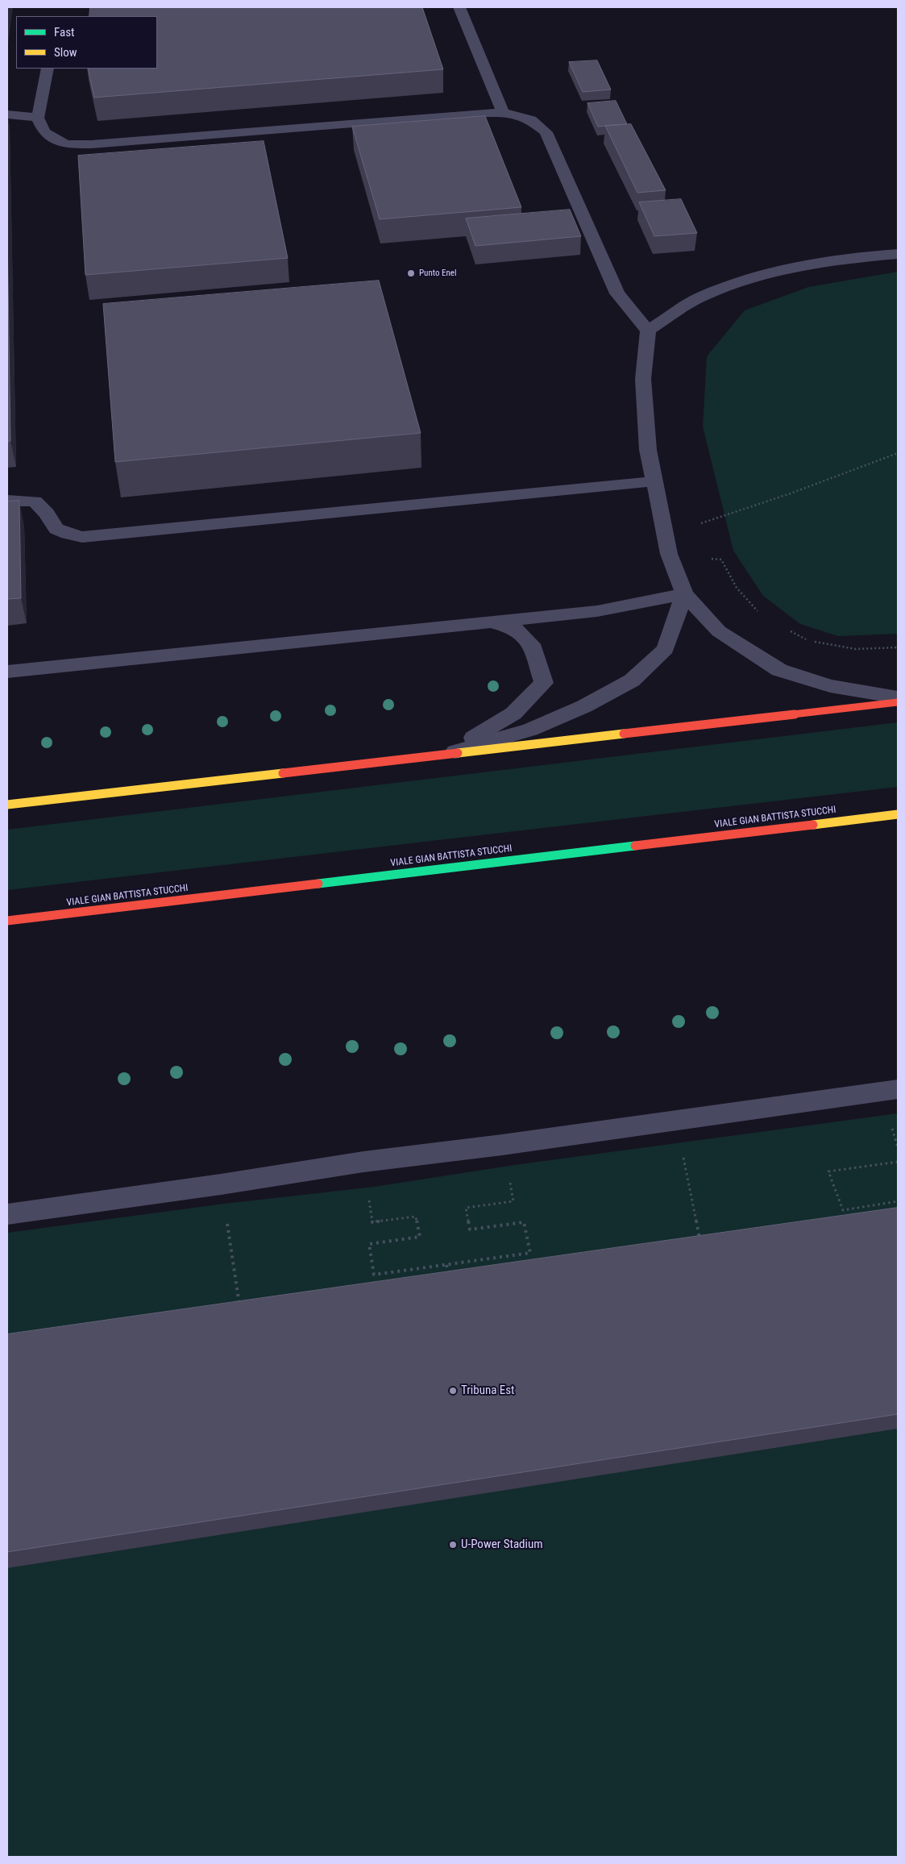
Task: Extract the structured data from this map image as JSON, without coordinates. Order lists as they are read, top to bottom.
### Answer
{
  "streets": {
    "main road": ["VIALE GIAN BATTISTA STUCCHI"]
  },
  "places": ["Punto Enel", "Tribuna Est", "U-Power Stadium"],
  "legend": ["Fast", "Slow"]
}
